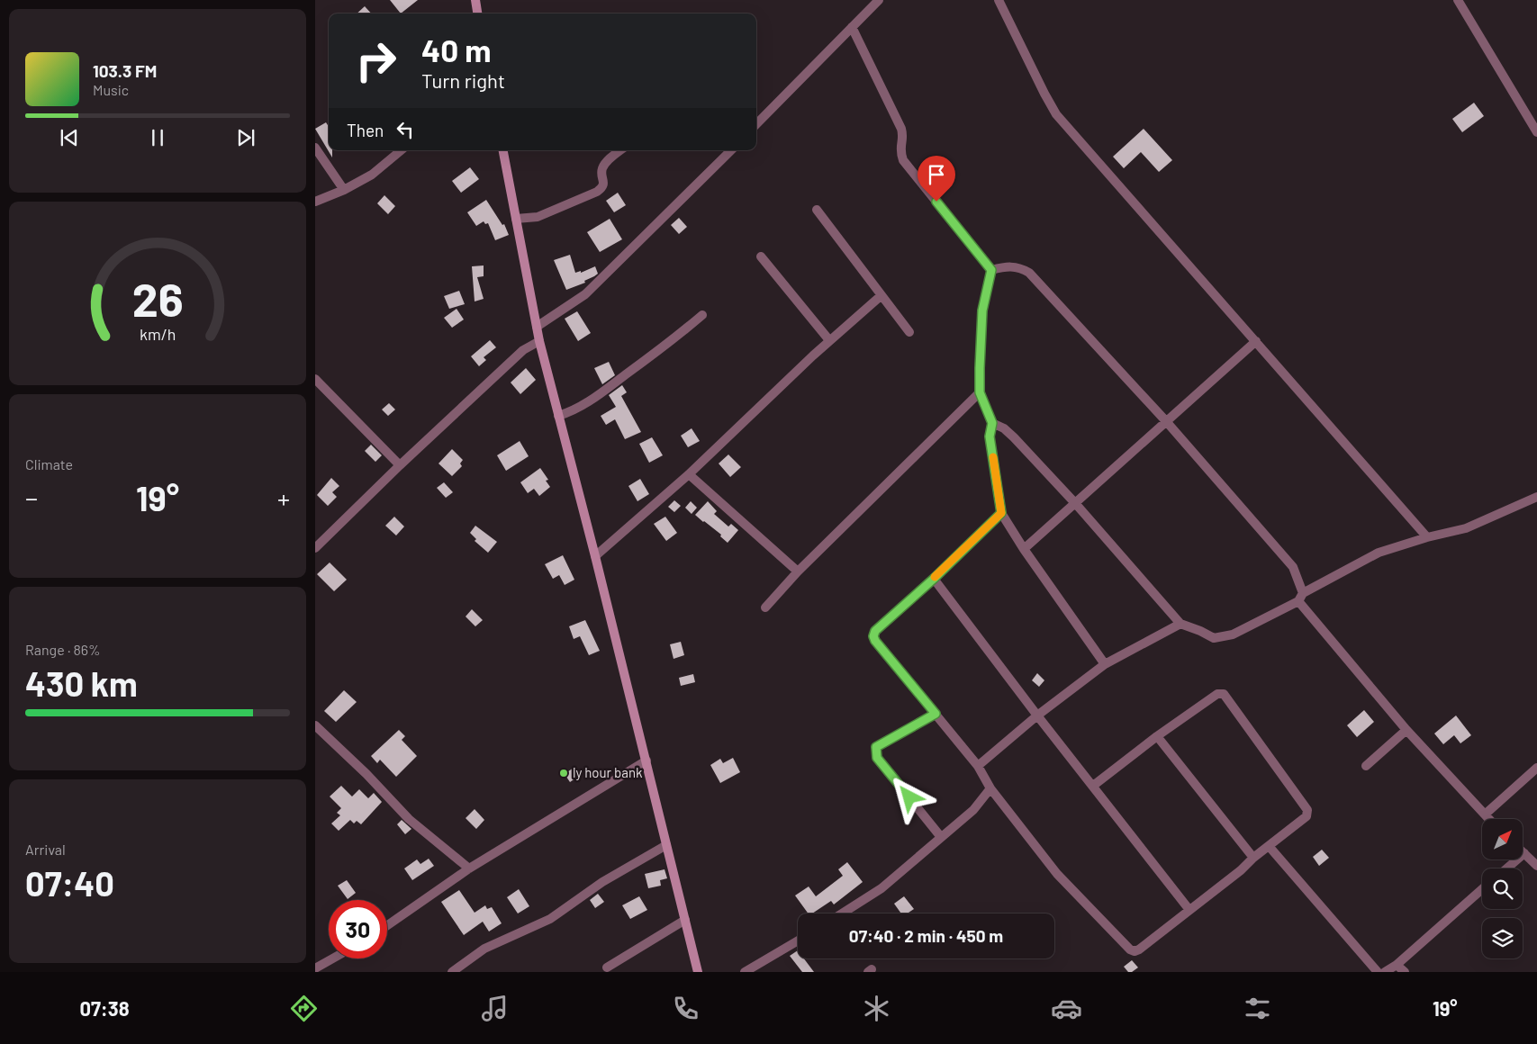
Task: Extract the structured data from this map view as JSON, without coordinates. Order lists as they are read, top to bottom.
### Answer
{
  "places": ["ly hour bank"],
  "north": "top right",
  "page": {
    "turn": ["40 m", "Turn right"],
    "song": ["103.3 FM", "Music"],
    "then": "Then",
    "tile": [
      "Climate",
      ["Range · 86%", "430 km"],
      ["Arrival", "07:40"]
    ],
    "heat": ["−", "19°", "+"],
    "limit": "30",
    "trip": "07:40 · 2 min · 450 m",
    "tabs": ["07:38", "19°"],
    "gauge": ["26", "km/h"]
  }
}
